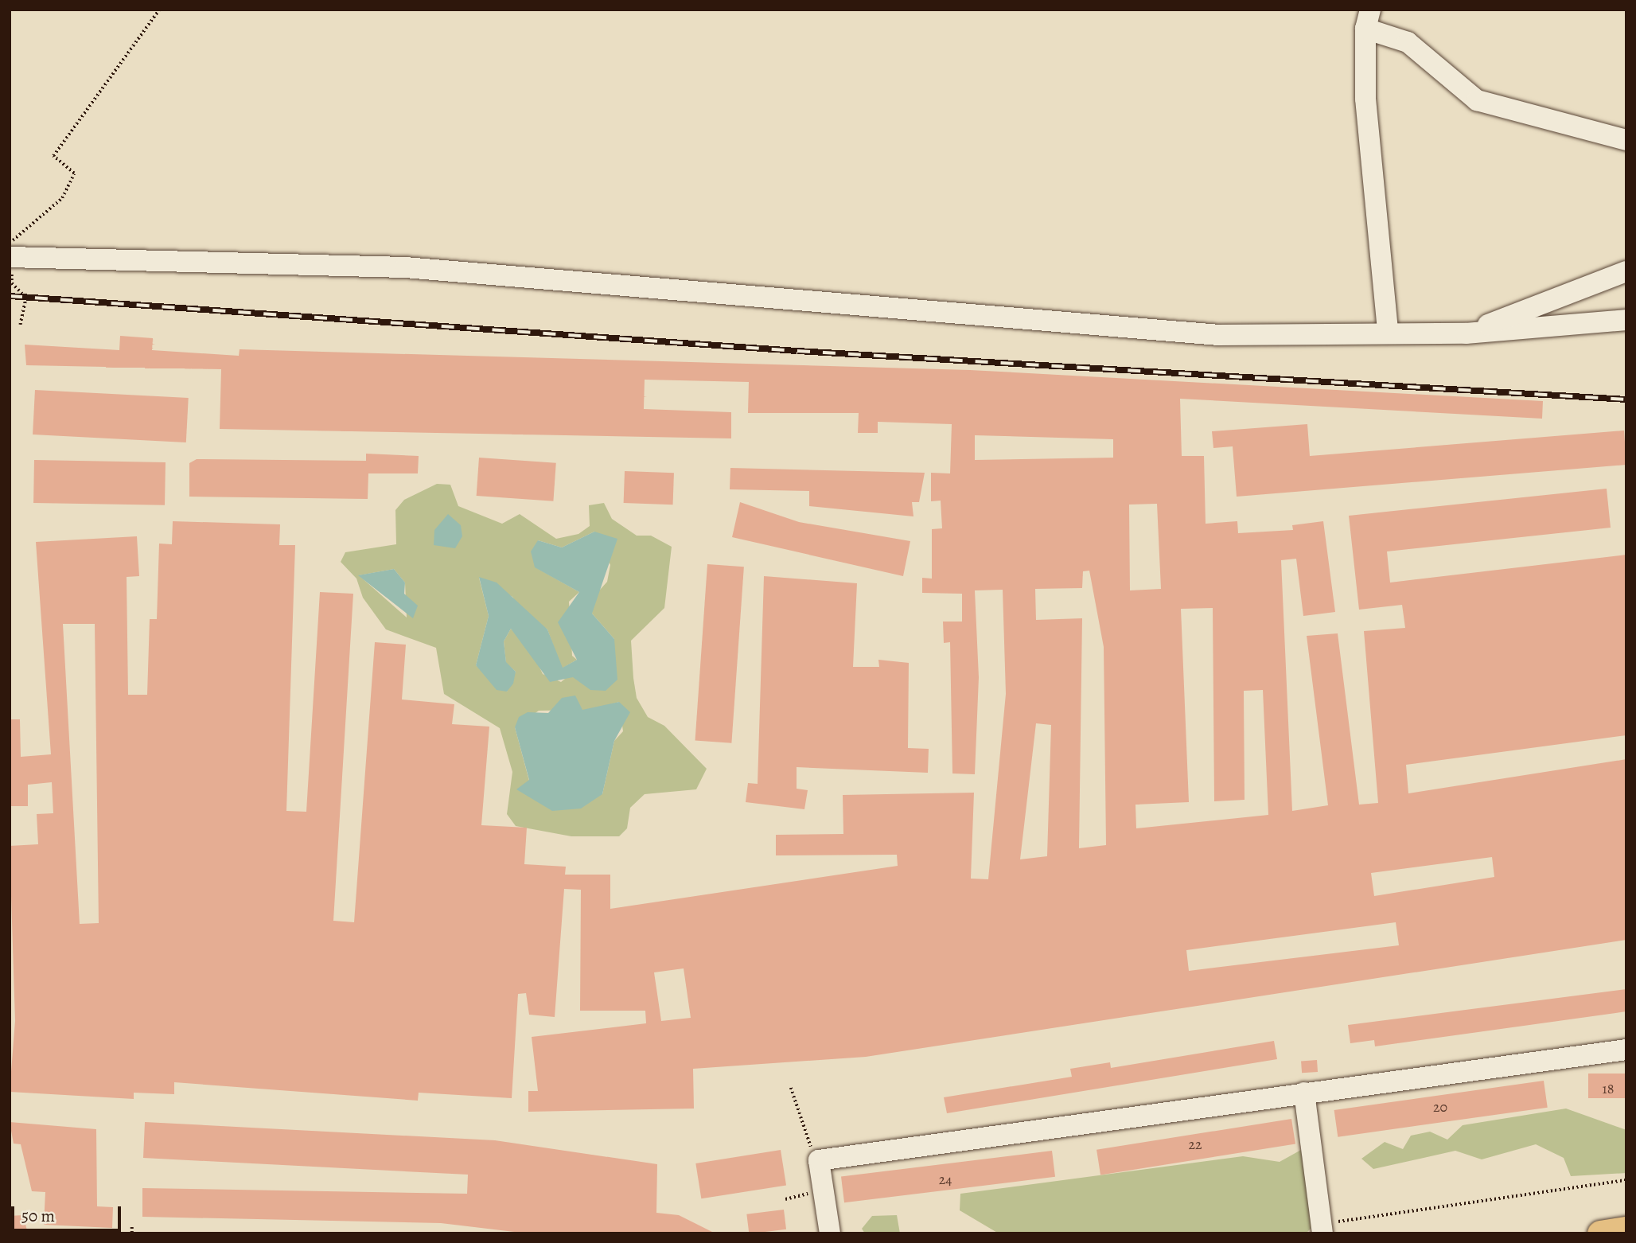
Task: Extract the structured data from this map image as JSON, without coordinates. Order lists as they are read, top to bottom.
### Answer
{
  "house_numbers": [
    "18",
    "20",
    "22",
    "24"
  ],
  "scale_bar": "50 m"
}
